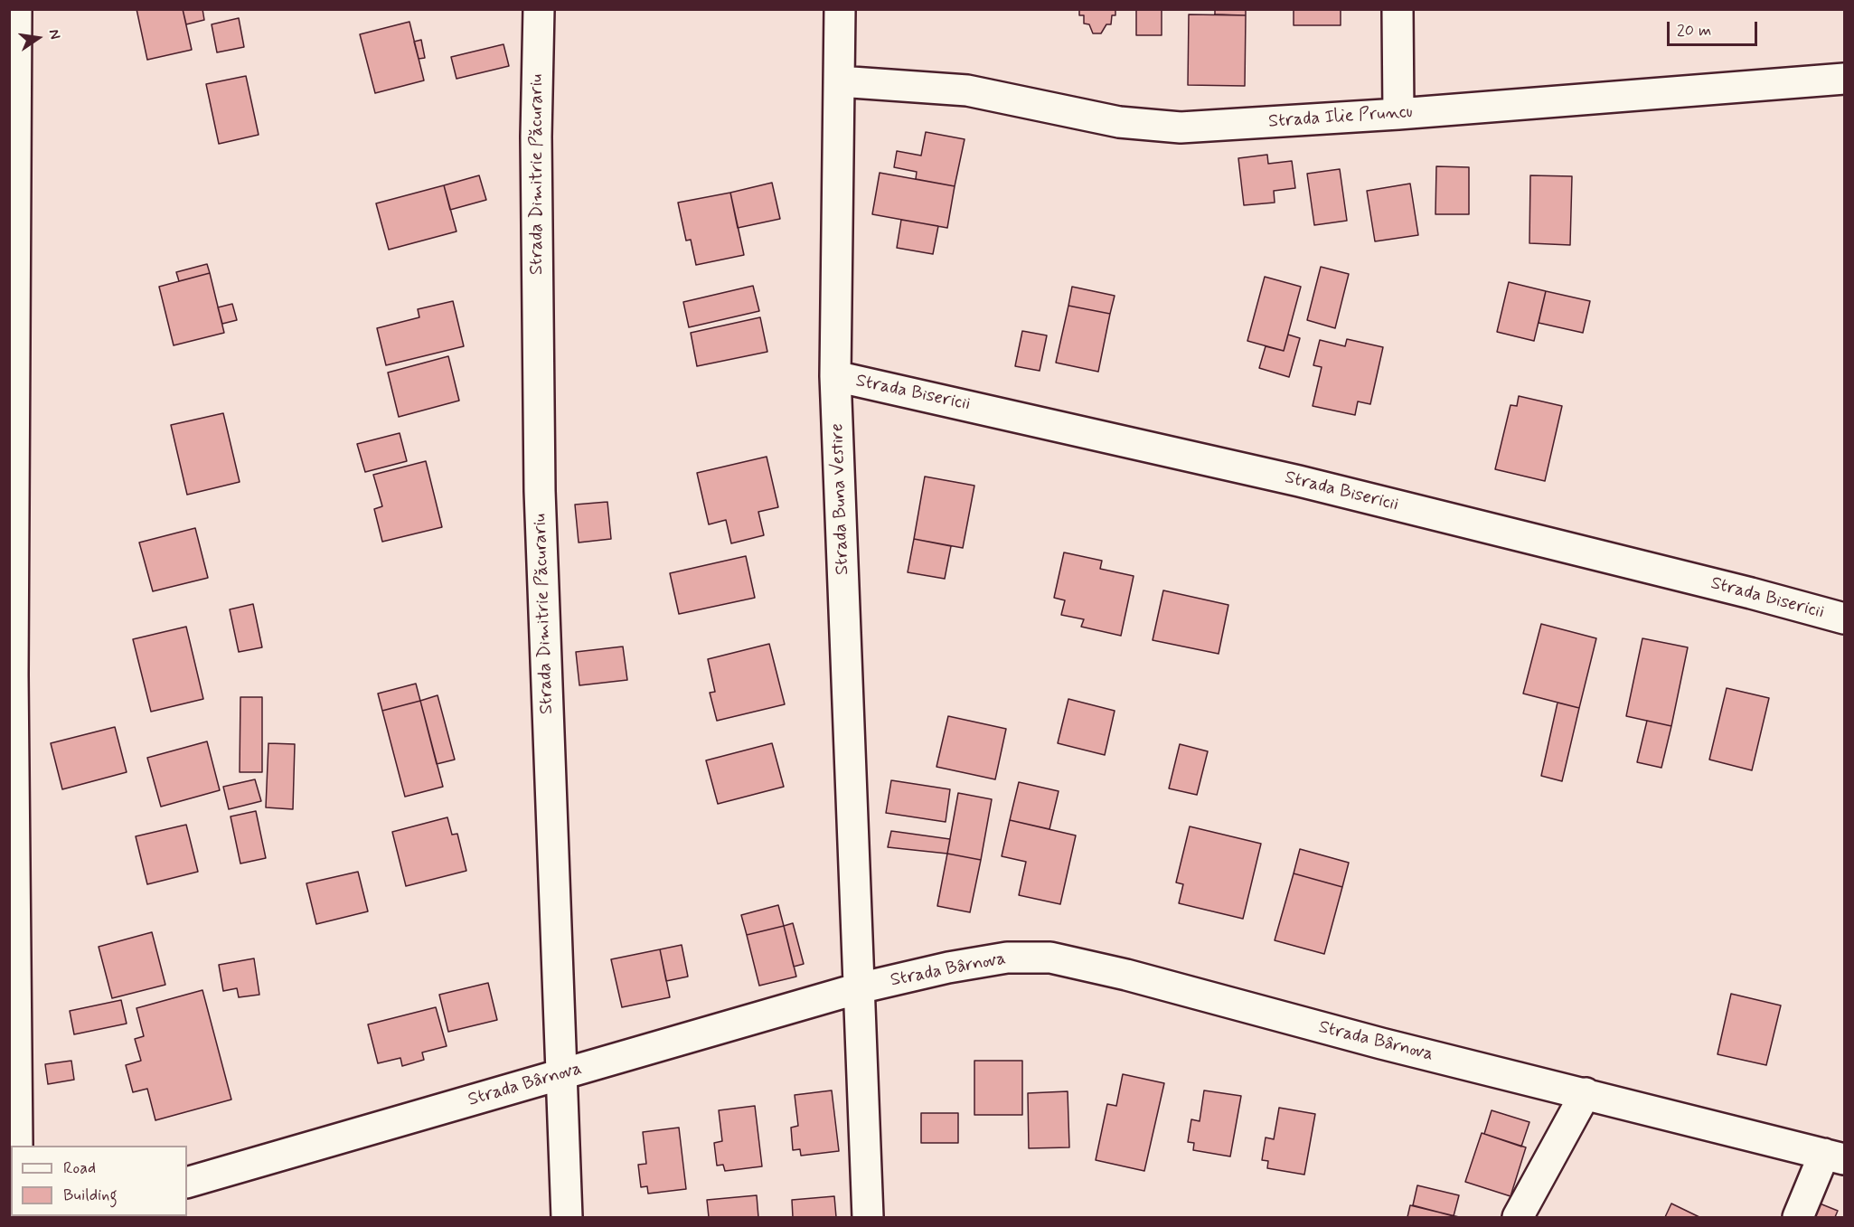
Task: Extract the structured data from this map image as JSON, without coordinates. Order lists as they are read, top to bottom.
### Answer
{
  "streets": {
    "street": [
      "Strada Ilie Pruncu",
      "Strada Dimitrie Păcurariu",
      "Strada Bisericii",
      "Strada Buna Vestire",
      "Strada Bârnova"
    ]
  },
  "crossings": [
    ["Strada Ilie Pruncu", "Strada Buna Vestire"],
    ["Strada Dimitrie Păcurariu", "Strada Bârnova"],
    ["Strada Bisericii", "Strada Buna Vestire"],
    ["Strada Buna Vestire", "Strada Bârnova"]
  ],
  "legend": ["Road", "Building"],
  "scale_bar": "20 m",
  "north": "right"
}
